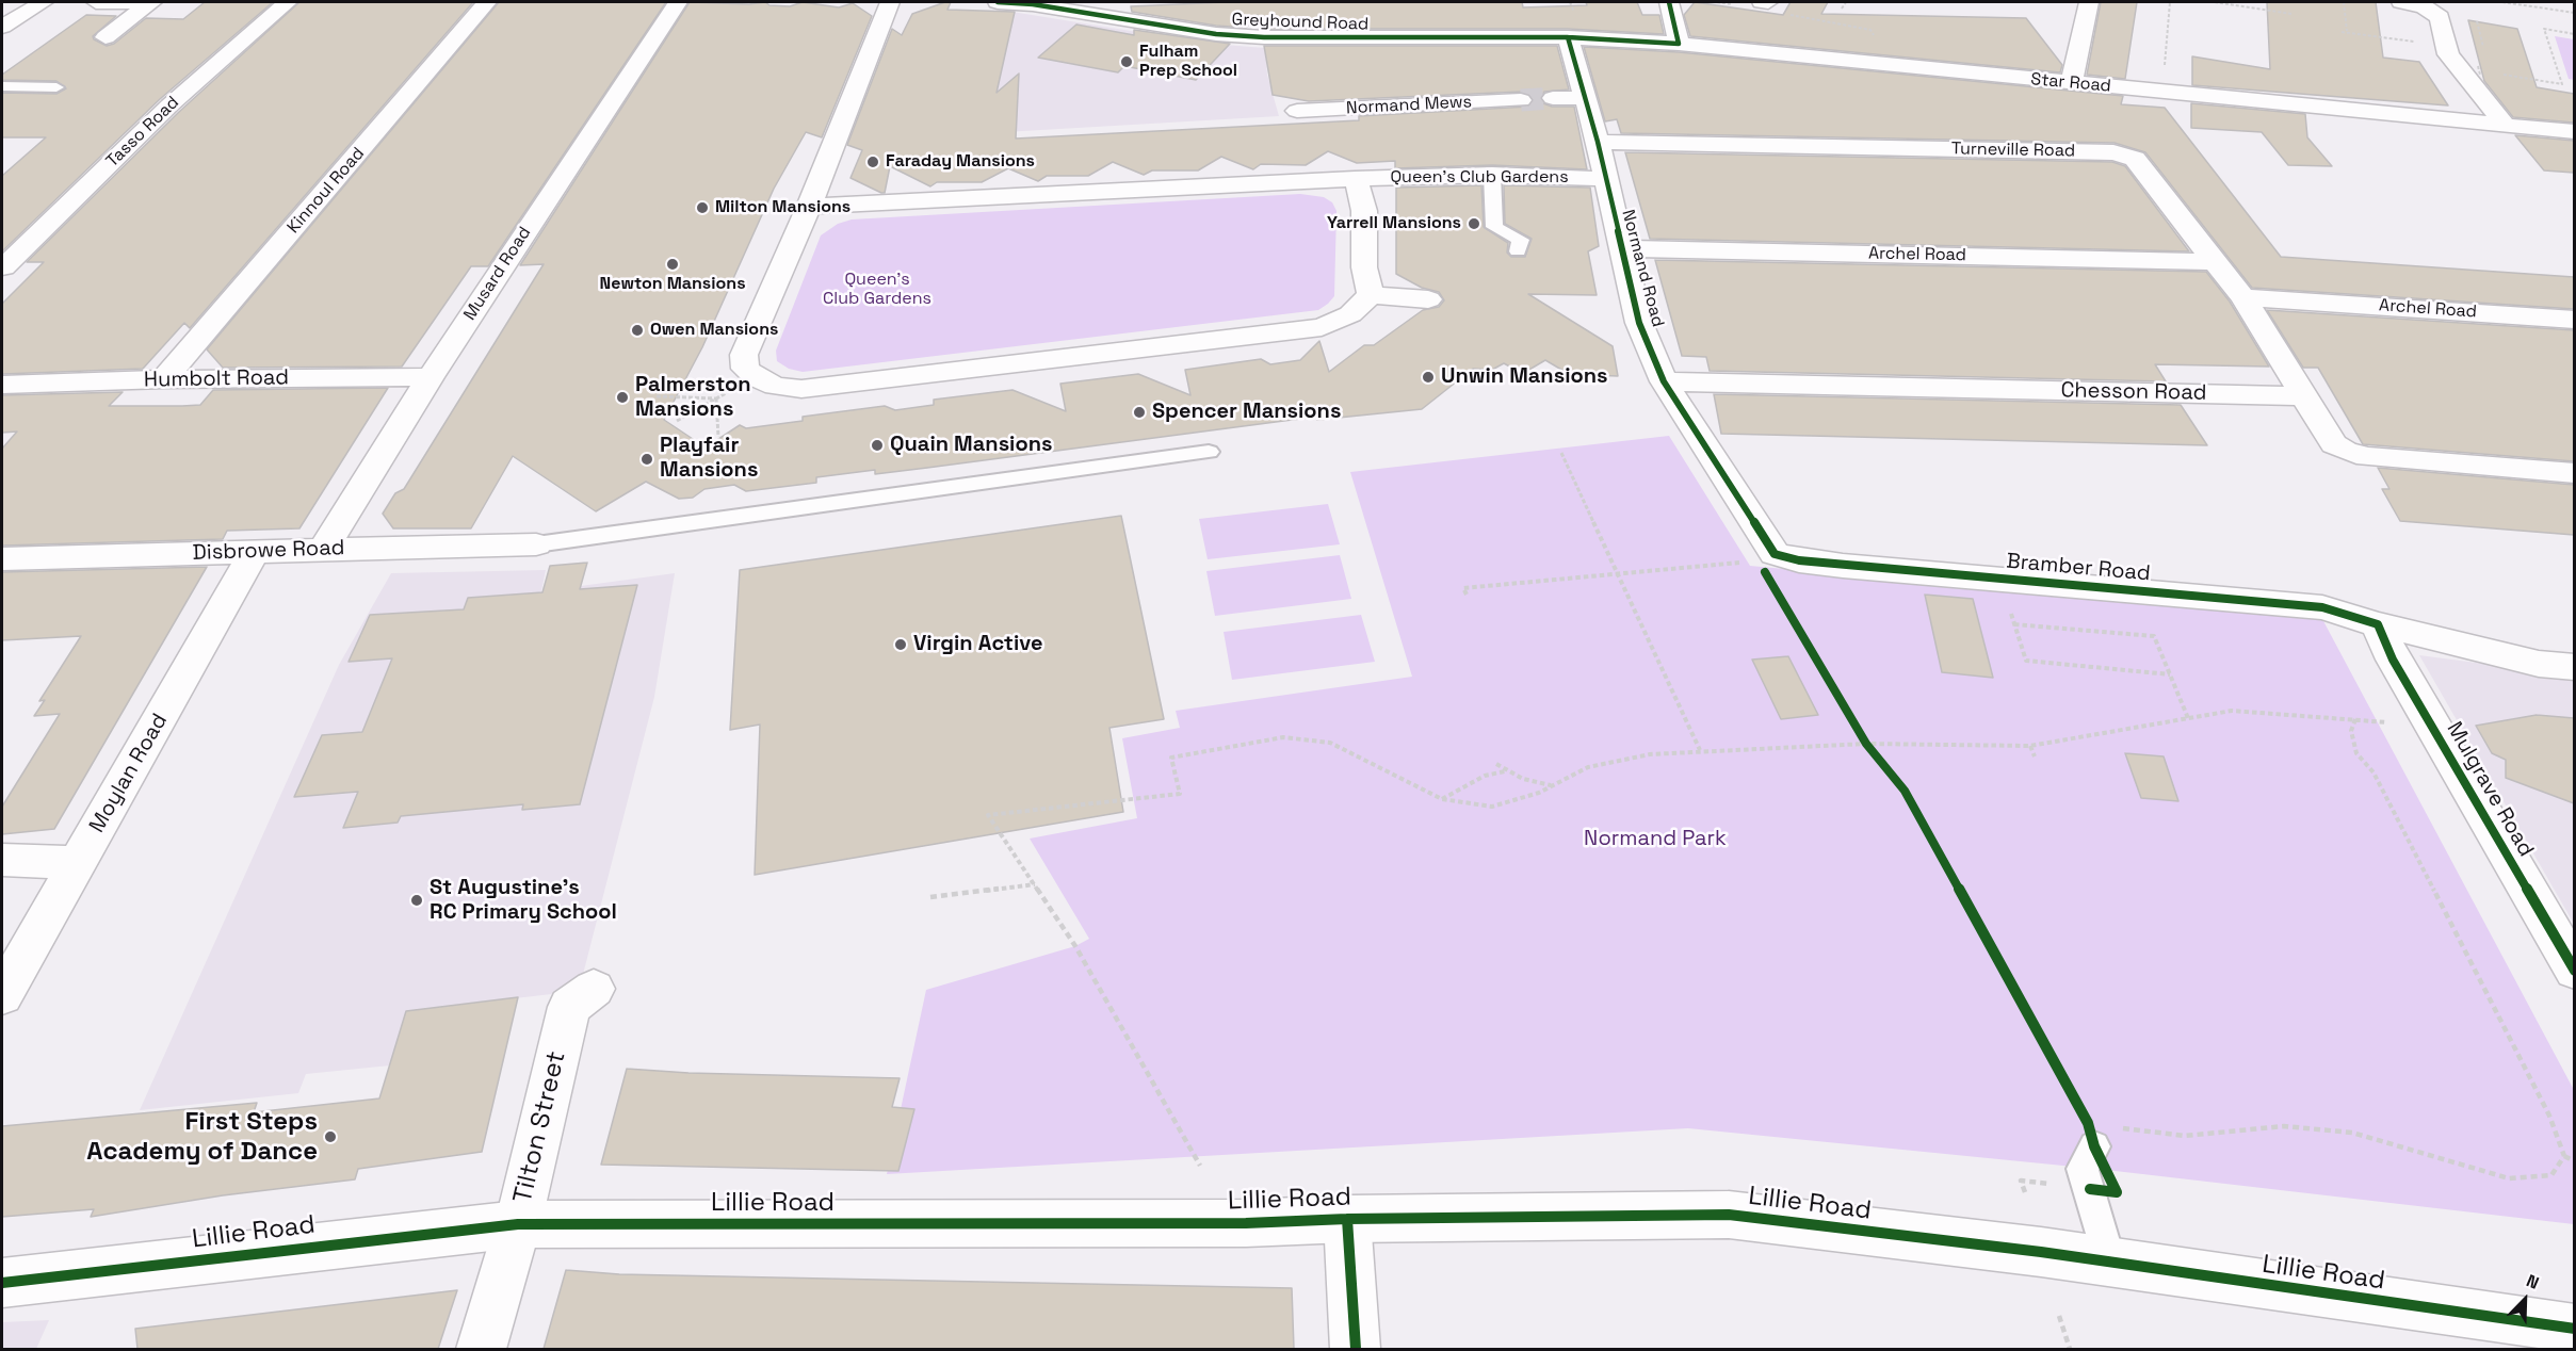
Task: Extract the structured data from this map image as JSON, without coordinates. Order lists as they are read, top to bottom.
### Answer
{
  "streets": {
    "street": [
      "Greyhound Road",
      "Star Road",
      "Normand Mews",
      "Tasso Road",
      "Turneville Road",
      "Queen's Club Gardens",
      "Kinnoul Road",
      "Archel Road",
      "Normand Road",
      "Musard Road",
      "Humbolt Road",
      "Chesson Road",
      "Disbrowe Road",
      "Bramber Road",
      "Moylan Road",
      "Mulgrave Road",
      "Tilton Street",
      "Lillie Road"
    ]
  },
  "crossings": [
    ["Greyhound Road", "Star Road"],
    ["Greyhound Road", "Normand Road"],
    ["Star Road", "Normand Road"],
    ["Turneville Road", "Archel Road"],
    ["Turneville Road", "Normand Road"],
    ["Turneville Road", "Chesson Road"],
    ["Queen's Club Gardens", "Normand Road"],
    ["Kinnoul Road", "Humbolt Road"],
    ["Archel Road", "Normand Road"],
    ["Normand Road", "Chesson Road"],
    ["Normand Road", "Bramber Road"],
    ["Musard Road", "Humbolt Road"],
    ["Musard Road", "Disbrowe Road"],
    ["Disbrowe Road", "Moylan Road"],
    ["Bramber Road", "Mulgrave Road"],
    ["Tilton Street", "Lillie Road"]
  ],
  "parks": ["Queen's Club Gardens", "Normand Park"],
  "places": [
    "Fulham Prep School",
    "Faraday Mansions",
    "Milton Mansions",
    "Yarrell Mansions",
    "Newton Mansions",
    "Owen Mansions",
    "Unwin Mansions",
    "Palmerston Mansions",
    "Spencer Mansions",
    "Quain Mansions",
    "Playfair Mansions",
    "Virgin Active",
    "St Augustine's RC Primary School",
    "First Steps Academy of Dance"
  ],
  "north": "top right"
}
